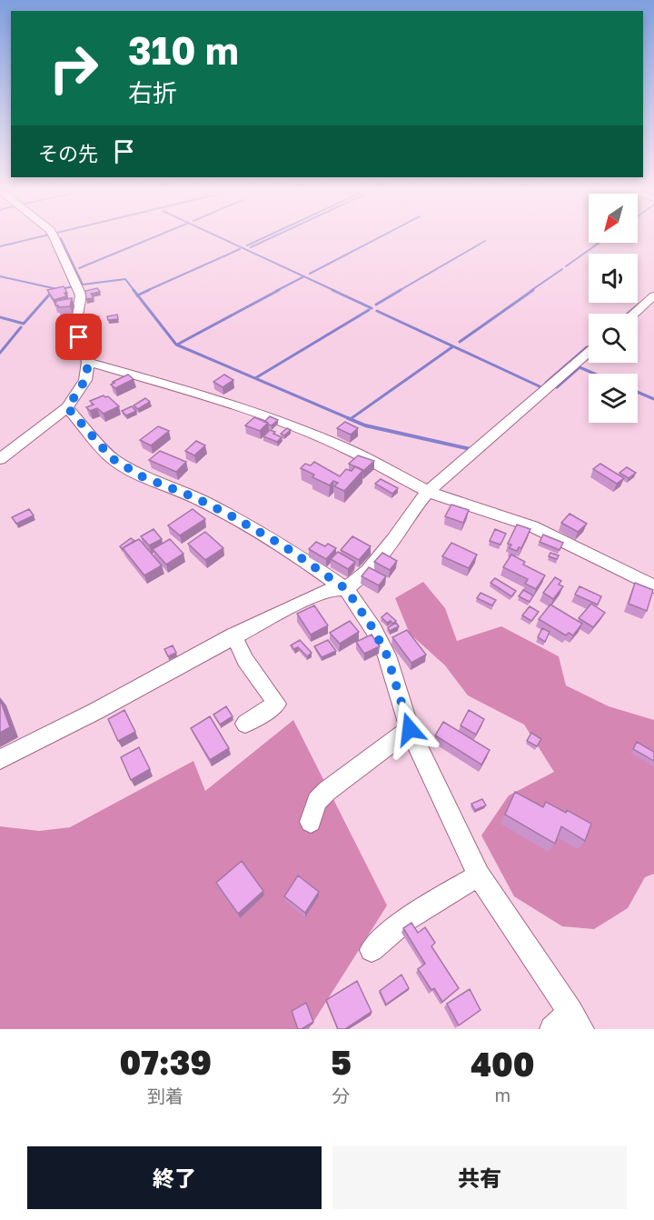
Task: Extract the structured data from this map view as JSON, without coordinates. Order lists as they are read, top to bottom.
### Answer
{
  "north": "bottom left",
  "page": {
    "turn": ["310 m", "右折"],
    "then": "その先",
    "eta": [
      "07:39",
      "到着",
      "5",
      "分",
      "400",
      "m"
    ],
    "buttons": ["終了", "共有"]
  }
}
